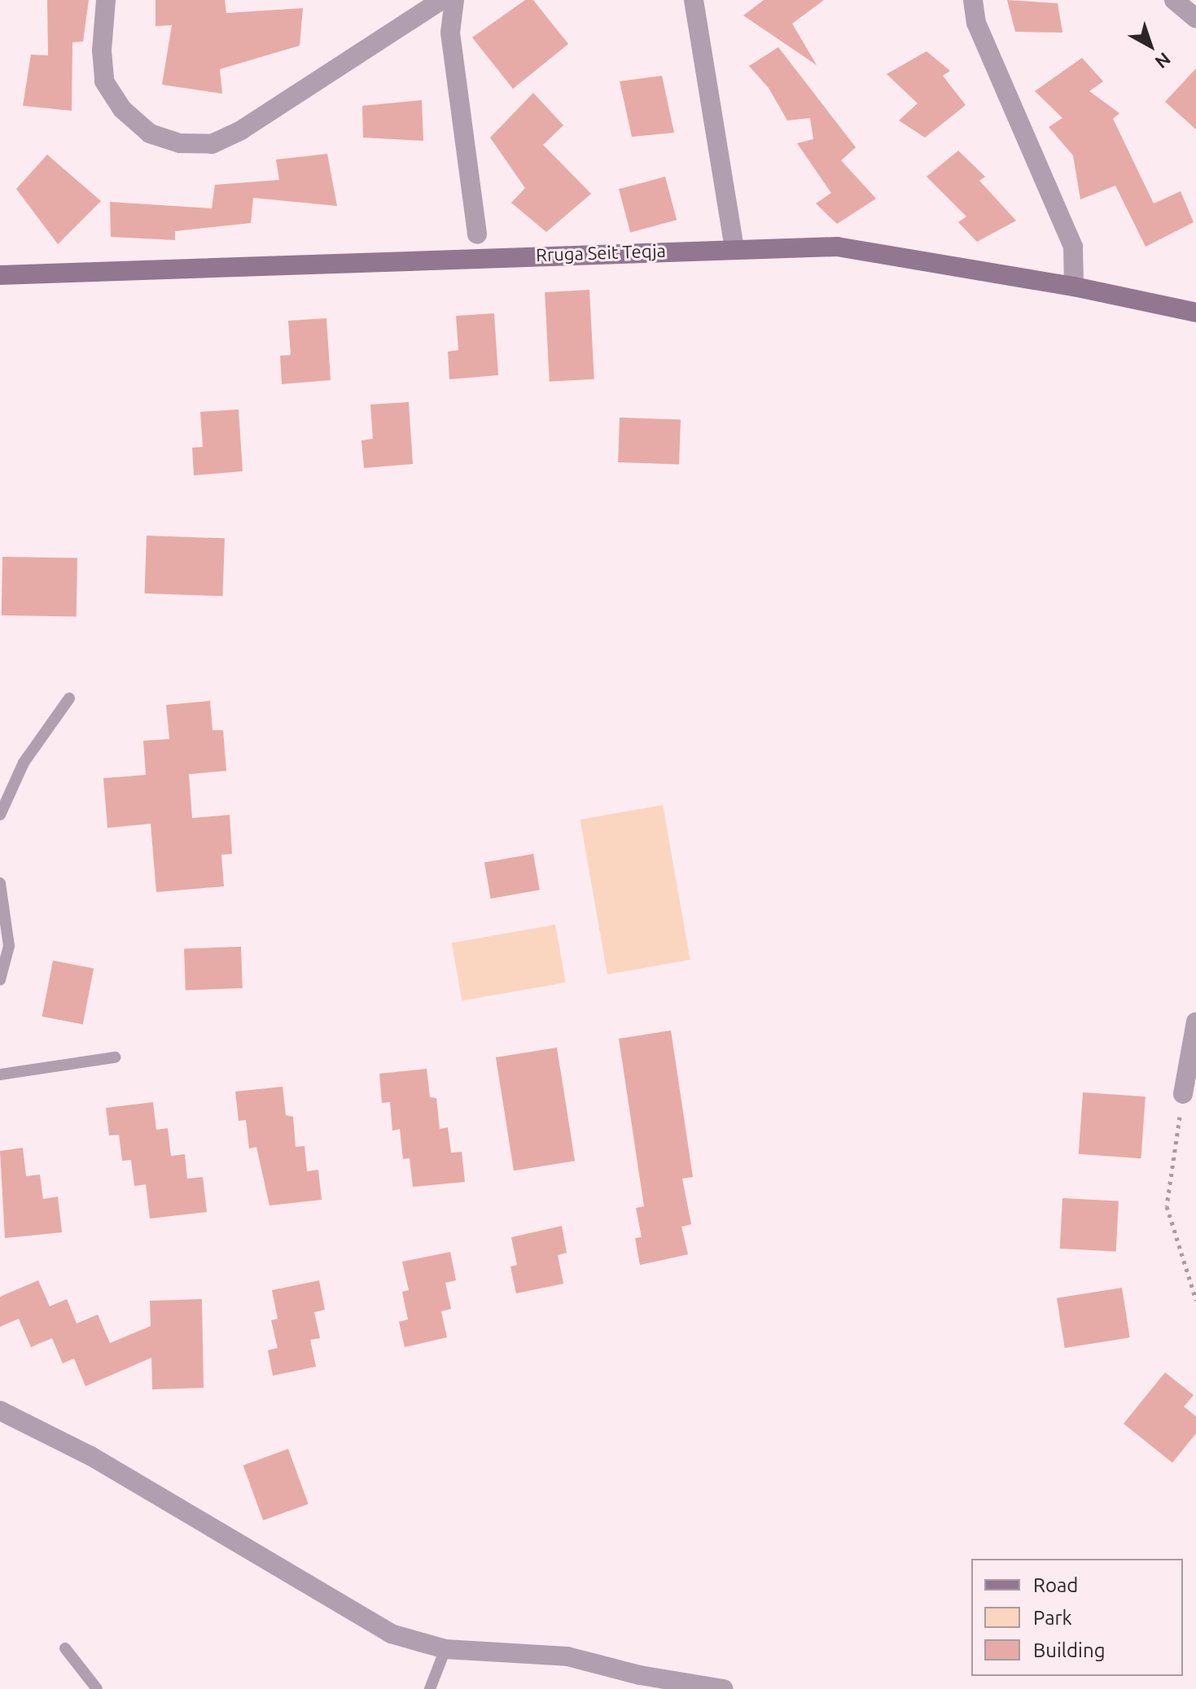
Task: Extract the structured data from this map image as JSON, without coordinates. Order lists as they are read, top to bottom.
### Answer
{
  "streets": {
    "main road": ["Rruga Seit Teqja"]
  },
  "legend": ["Road", "Park", "Building"],
  "north": "bottom right"
}
